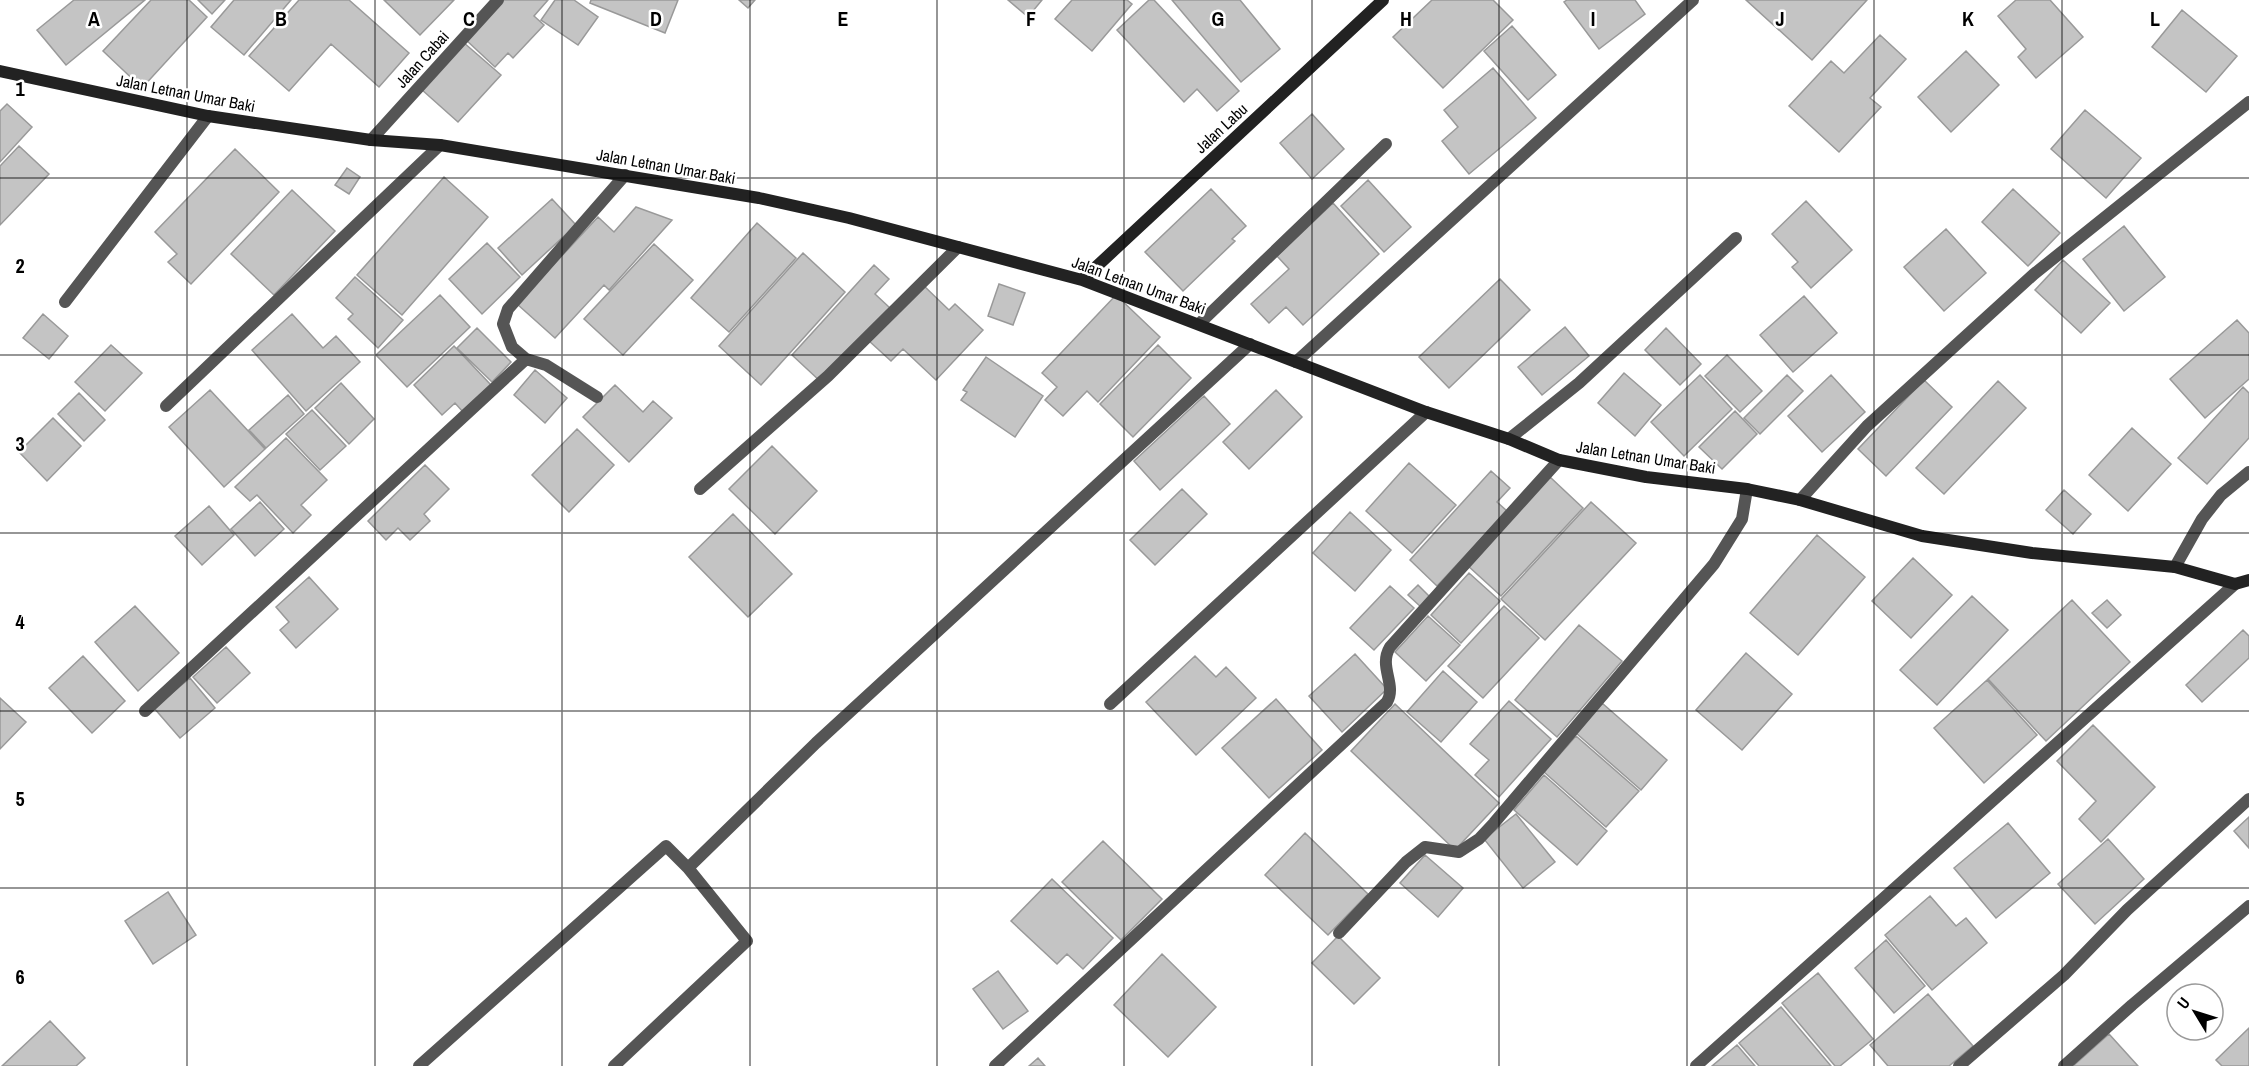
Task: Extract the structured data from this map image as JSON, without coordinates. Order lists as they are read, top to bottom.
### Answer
{
  "streets": {
    "street": ["Jalan Cabai", "Jalan Letnan Umar Baki", "Jalan Labu"]
  },
  "crossings": [
    ["Jalan Cabai", "Jalan Letnan Umar Baki"],
    ["Jalan Letnan Umar Baki", "Jalan Labu"]
  ],
  "north": "top left",
  "grid": {
    "columns": [
      "A",
      "B",
      "C",
      "D",
      "E",
      "F",
      "G",
      "H",
      "I",
      "J",
      "K",
      "L"
    ],
    "rows": [
      "1",
      "2",
      "3",
      "4",
      "5",
      "6"
    ]
  }
}
